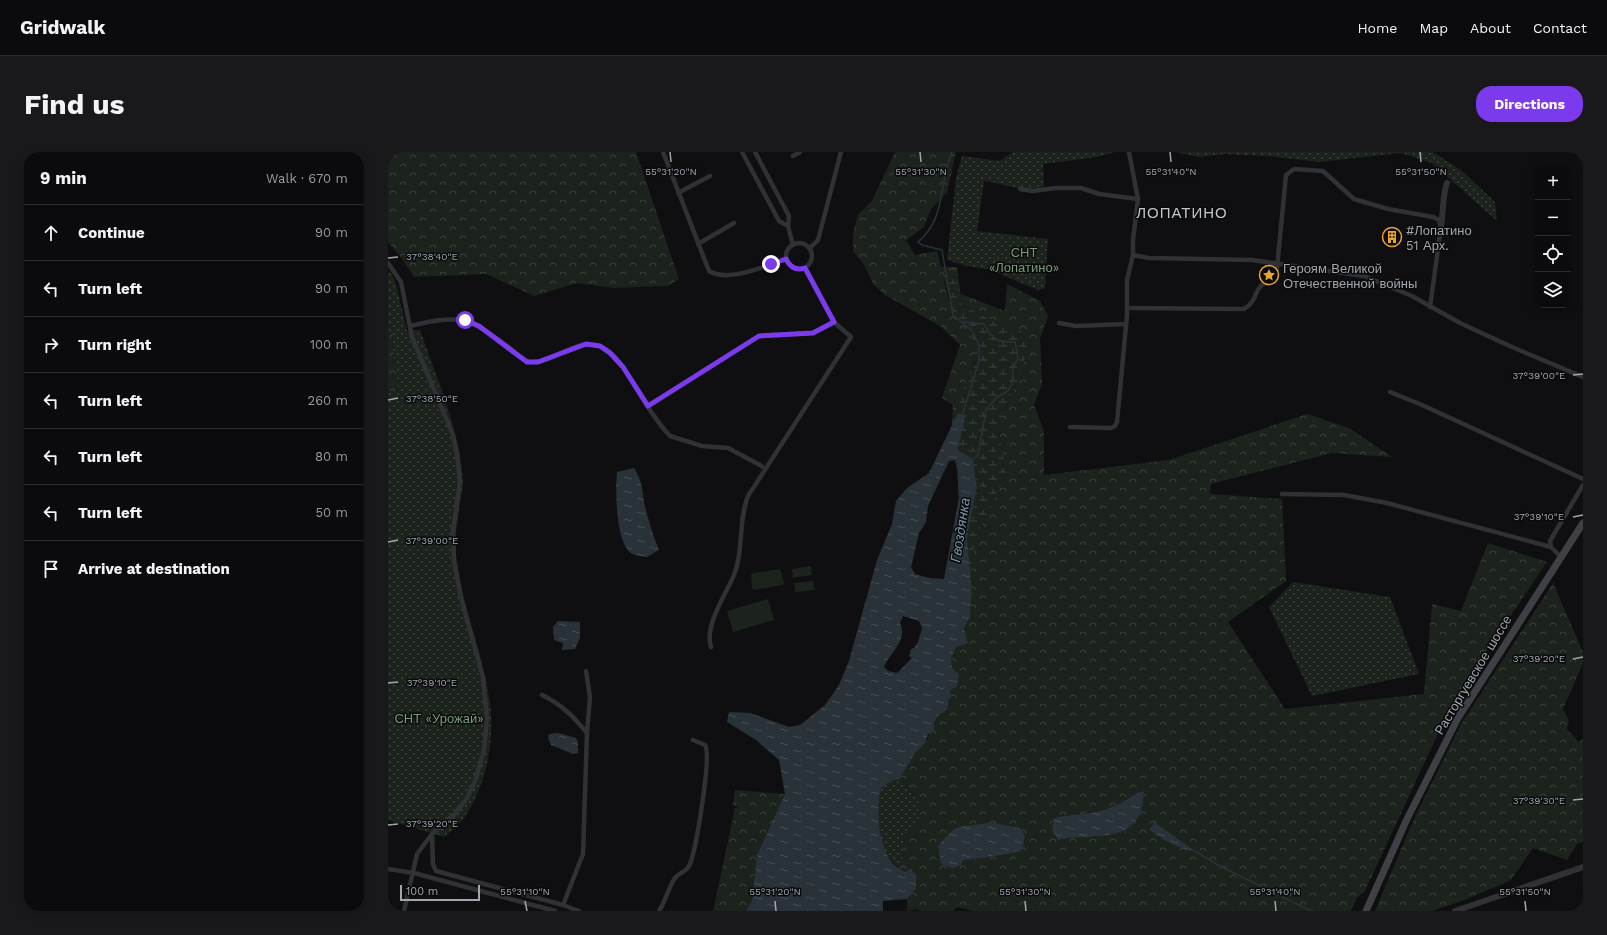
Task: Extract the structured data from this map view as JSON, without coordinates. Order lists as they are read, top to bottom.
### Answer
{
  "streets": {
    "main road": ["Расторгуевское шоссе"]
  },
  "districts": ["ЛОПАТИНО"],
  "water": ["Гвоздянка"],
  "parks": ["СНТ «Лопатино»", "СНТ «Урожай»"],
  "places": {
    "building": ["#Лопатино 51 Арх."],
    "place": ["Героям Великой Отечественной войны"]
  },
  "scale_bar": "100 m",
  "page": {
    "header": "Gridwalk",
    "nav": [
      "Home",
      "Map",
      "About",
      "Contact"
    ],
    "buttons": "Directions",
    "title": "Find us",
    "heading": ["9 min", "Walk · 670 m"],
    "map_buttons": ["+", "−"],
    "list": [
      ["Continue", "90 m"],
      ["Turn left", "90 m"],
      ["Turn right", "100 m"],
      ["Turn left", "260 m"],
      ["Turn left", "80 m"],
      ["Turn left", "50 m"],
      "Arrive at destination"
    ],
    "scale": "100 m"
  },
  "coordinates": [
    "55°31'20\"N",
    "55°31'30\"N",
    "55°31'40\"N",
    "55°31'50\"N",
    "37°38'40\"E",
    "37°39'00\"E",
    "37°38'50\"E",
    "37°39'10\"E",
    "37°39'20\"E",
    "37°39'30\"E",
    "55°31'10\"N"
  ]
}
